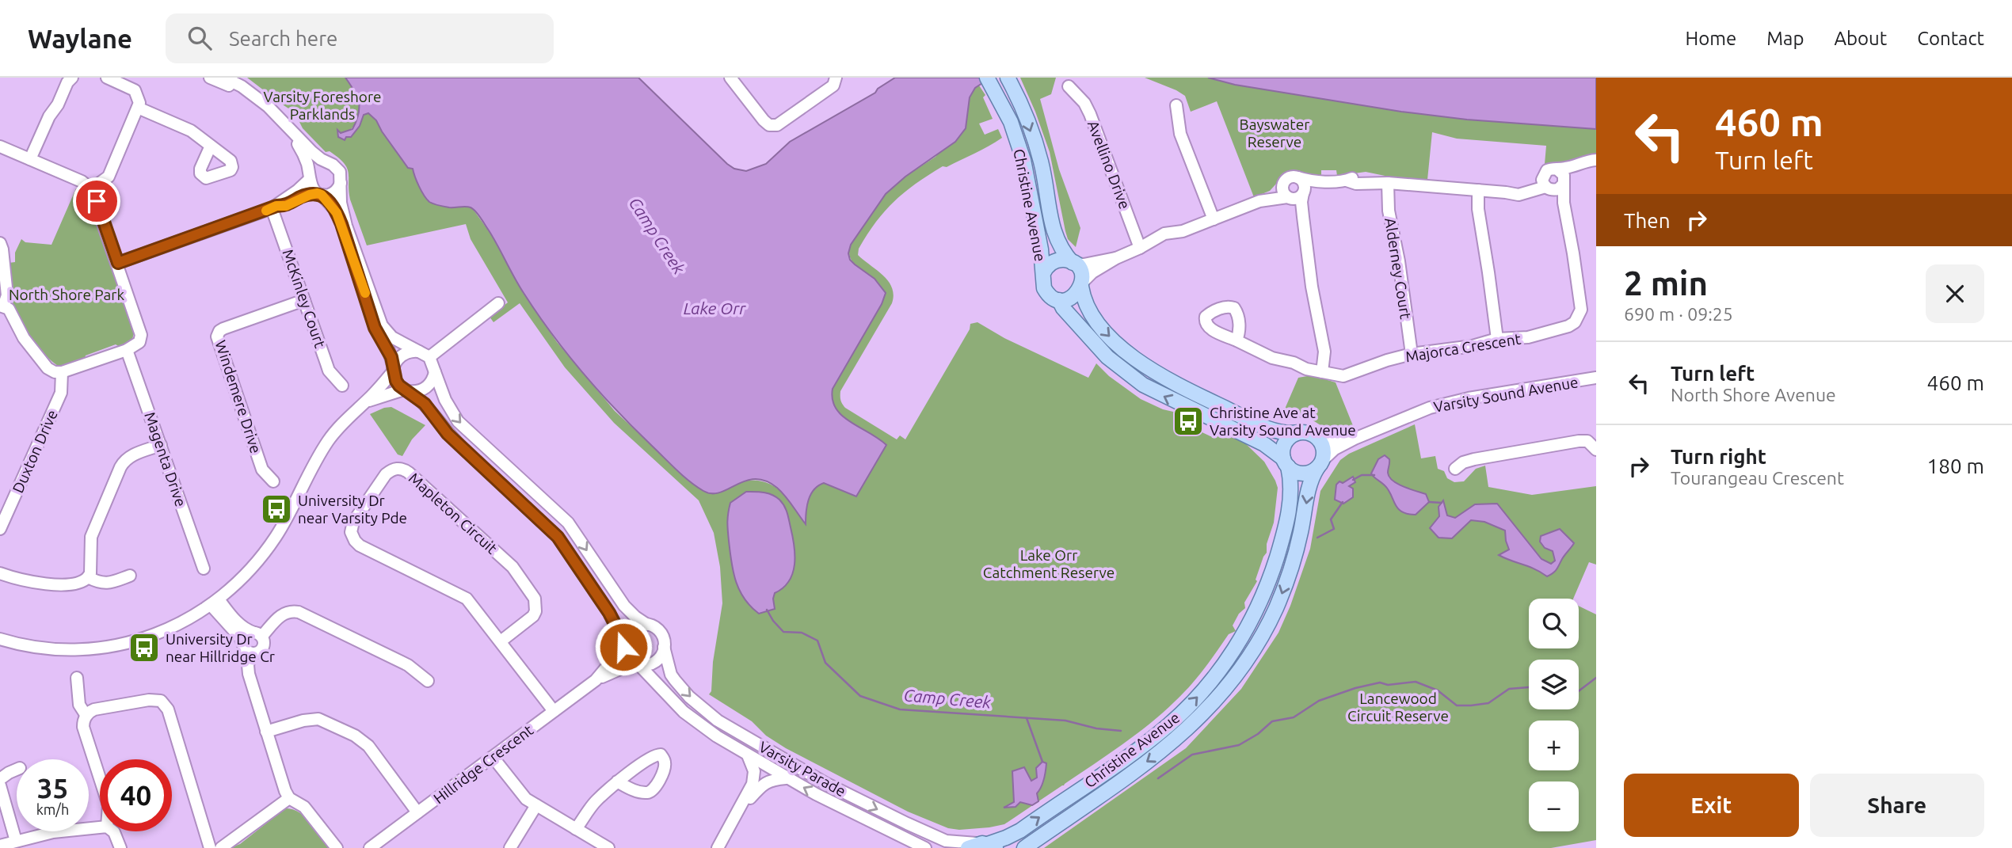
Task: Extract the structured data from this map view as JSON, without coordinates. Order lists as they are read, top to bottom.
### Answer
{
  "streets": {
    "main road": ["Christine Avenue"],
    "street": [
      "Avellino Drive",
      "Alderney Court",
      "McKinley Court",
      "Majorca Crescent",
      "Varsity Sound Avenue",
      "Windemere Drive",
      "Duxton Drive",
      "Magenta Drive",
      "Mapleton Circuit",
      "Hillridge Crescent",
      "Varsity Parade"
    ]
  },
  "crossings": [
    ["Christine Avenue", "Varsity Sound Avenue"],
    ["Christine Avenue", "Varsity Parade"],
    ["Alderney Court", "Majorca Crescent"],
    ["McKinley Court", "Windemere Drive"],
    ["Mapleton Circuit", "Hillridge Crescent"],
    ["Hillridge Crescent", "Varsity Parade"]
  ],
  "water": ["Camp Creek", "Lake Orr"],
  "parks": [
    "Varsity Foreshore Parklands",
    "Bayswater Reserve",
    "North Shore Park",
    "Lake Orr Catchment Reserve",
    "Lancewood Circuit Reserve"
  ],
  "places": {
    "bus stop": ["Christine Ave at Varsity Sound Avenue", "University Dr near Varsity Pde", "University Dr near Hillridge Cr"]
  },
  "page": {
    "header": "Waylane",
    "search": "Search here",
    "nav": [
      "Home",
      "Map",
      "About",
      "Contact"
    ],
    "turn": ["460 m", "Turn left"],
    "then": "Then",
    "heading": ["2 min", "690 m · 09:25"],
    "list": [
      {
        "name": "Turn left",
        "note": "North Shore Avenue",
        "value": "460 m"
      },
      {
        "name": "Turn right",
        "note": "Tourangeau Crescent",
        "value": "180 m"
      }
    ],
    "map_buttons": ["+", "−"],
    "speed": "35 km/h",
    "limit": "40",
    "buttons": ["Exit", "Share"]
  }
}
